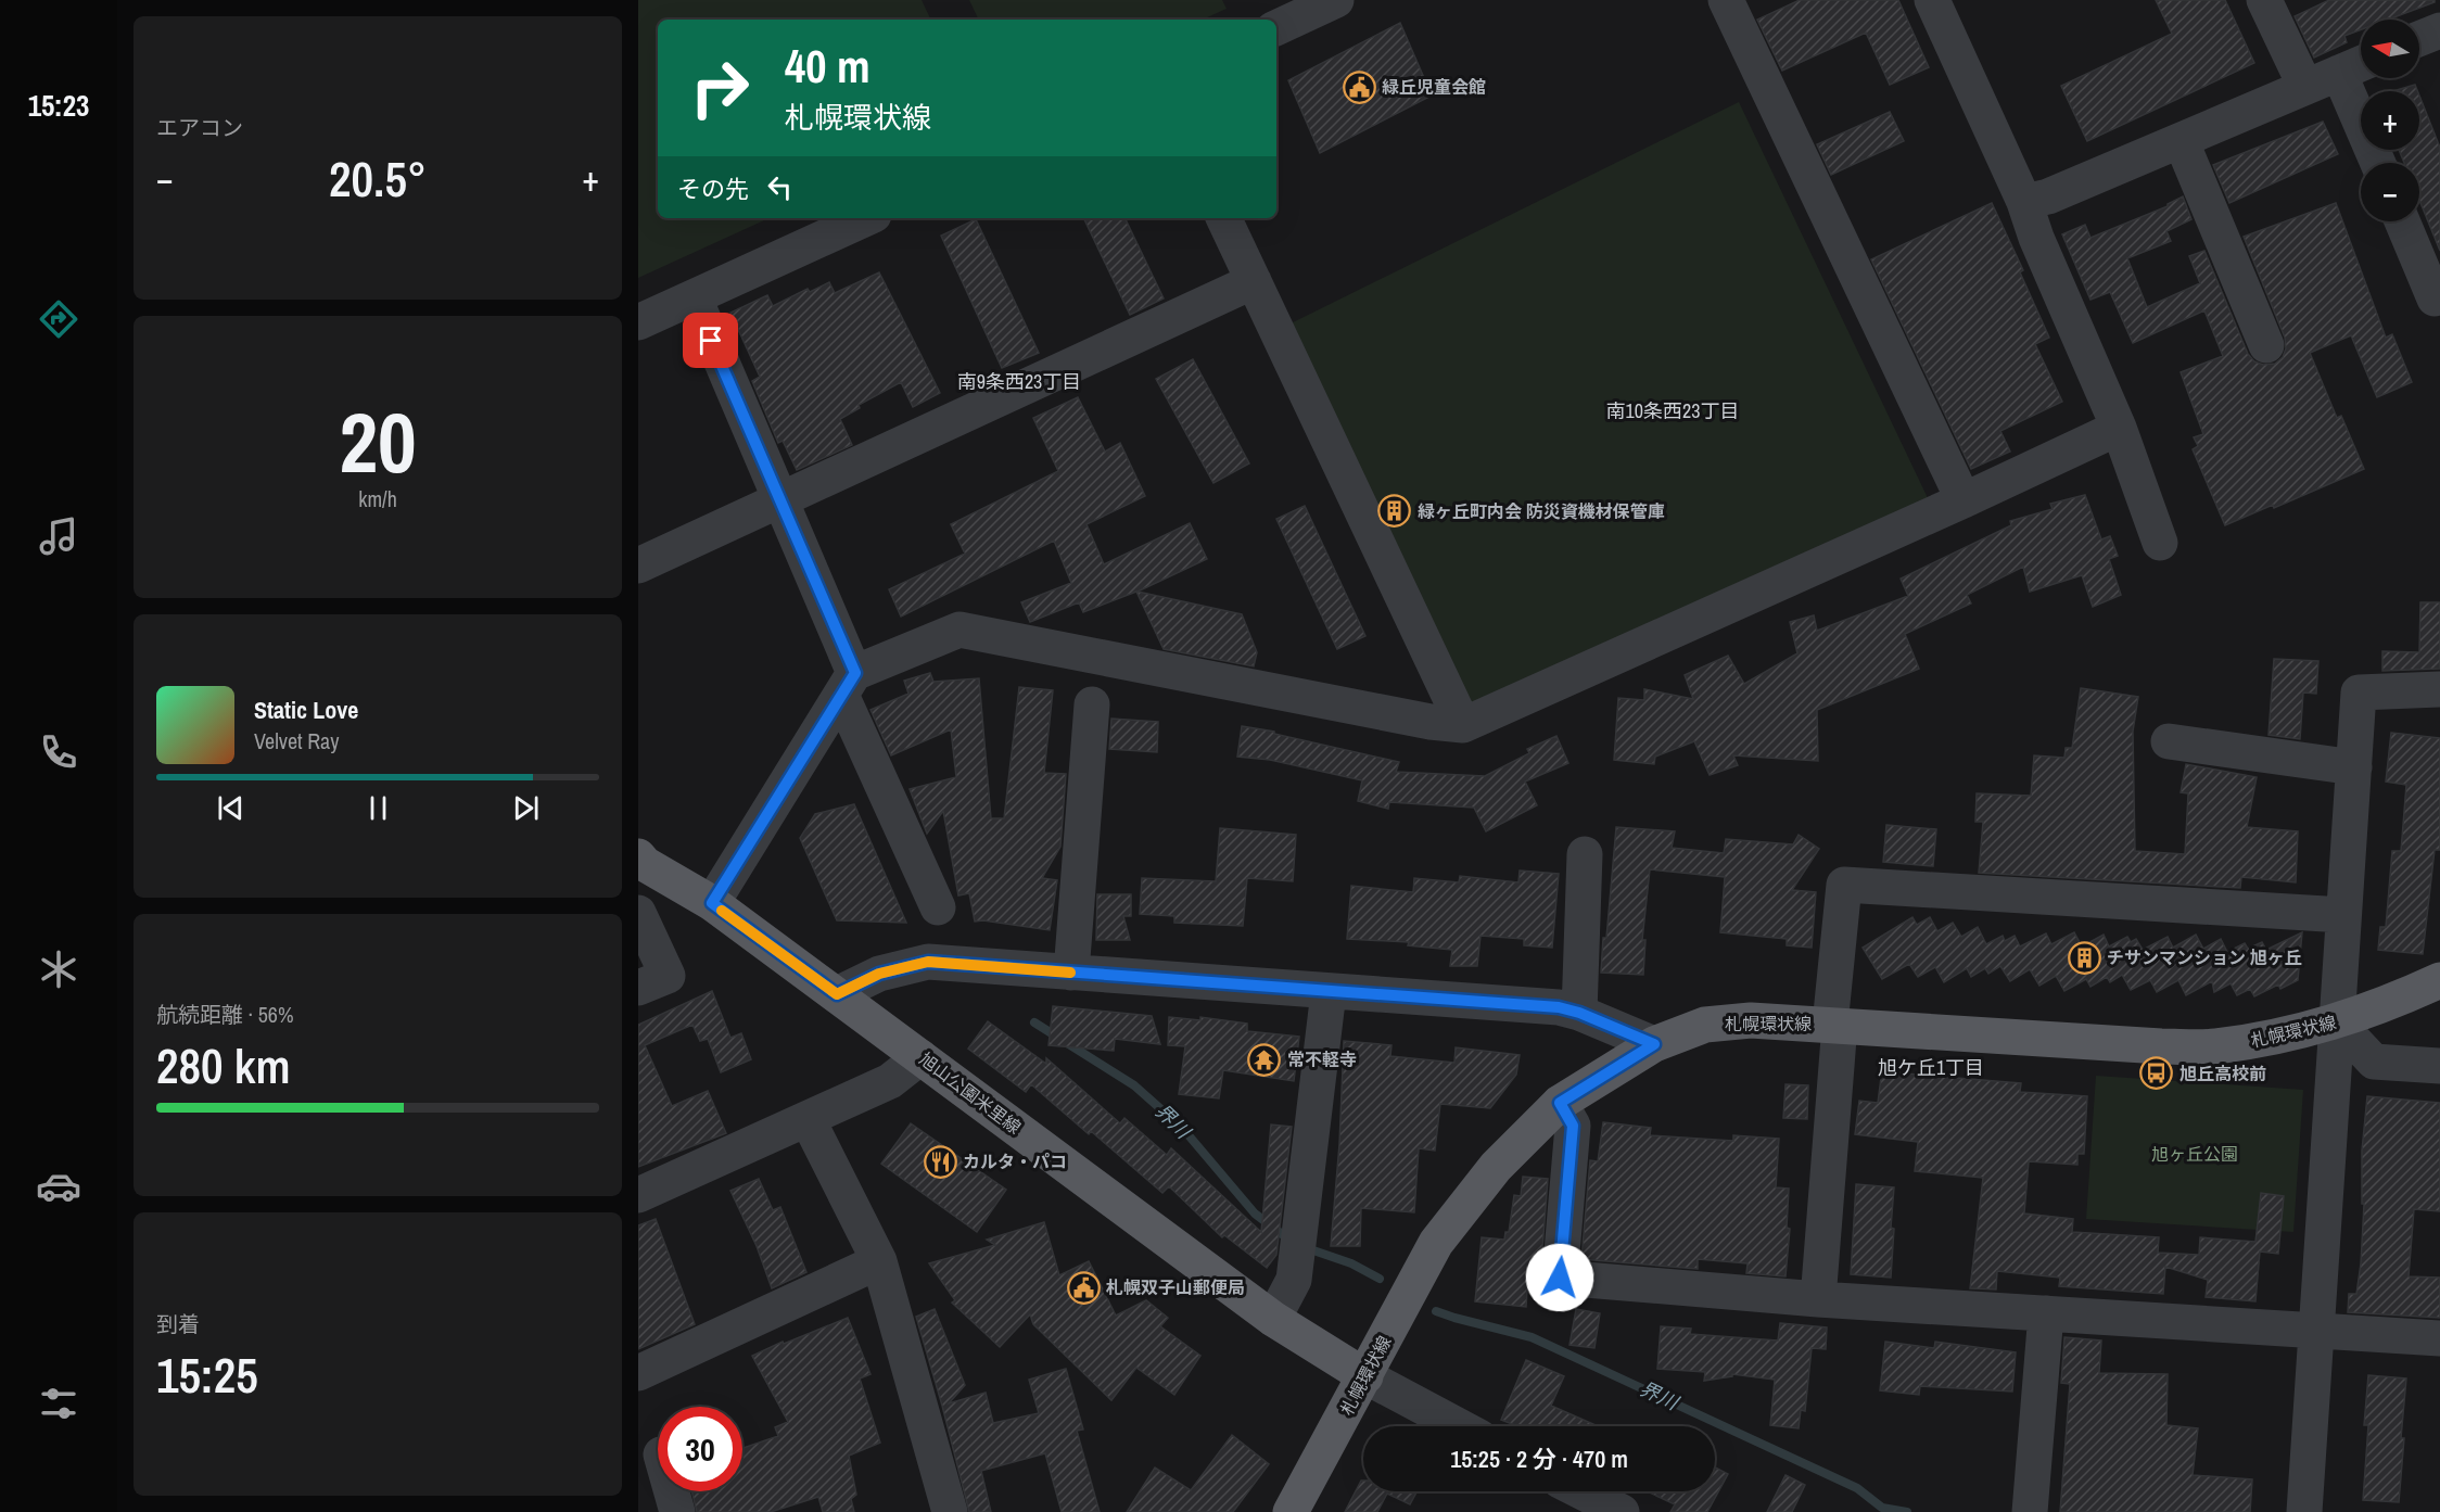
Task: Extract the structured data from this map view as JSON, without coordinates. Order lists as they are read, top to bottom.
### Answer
{
  "streets": {
    "main road": ["札幌環状線", "旭山公園米里線"]
  },
  "crossings": [
    ["札幌環状線", "旭山公園米里線"]
  ],
  "districts": ["南9条西23丁目", "南10条西23丁目", "旭ケ丘1丁目"],
  "water": ["界川"],
  "parks": ["旭ヶ丘公園"],
  "places": {
    "public building": ["緑丘児童会館", "札幌双子山郵便局"],
    "building": ["緑ヶ丘町内会 防災資機材保管庫", "チサンマンション 旭ヶ丘"],
    "temple": ["常不軽寺"],
    "bus stop": ["旭丘高校前"],
    "restaurant": ["カルタ・パコ"]
  },
  "north": "left",
  "page": {
    "tabs": "15:23",
    "tile": [
      "エアコン",
      ["20", "km/h"],
      ["航続距離 · 56%", "280 km"],
      ["到着", "15:25"]
    ],
    "map_buttons": ["+", "−"],
    "turn": ["40 m", "札幌環状線"],
    "heat": ["−", "20.5°", "+"],
    "then": "その先",
    "song": ["Static Love", "Velvet Ray"],
    "limit": "30",
    "trip": "15:25 · 2 分 · 470 m"
  }
}
